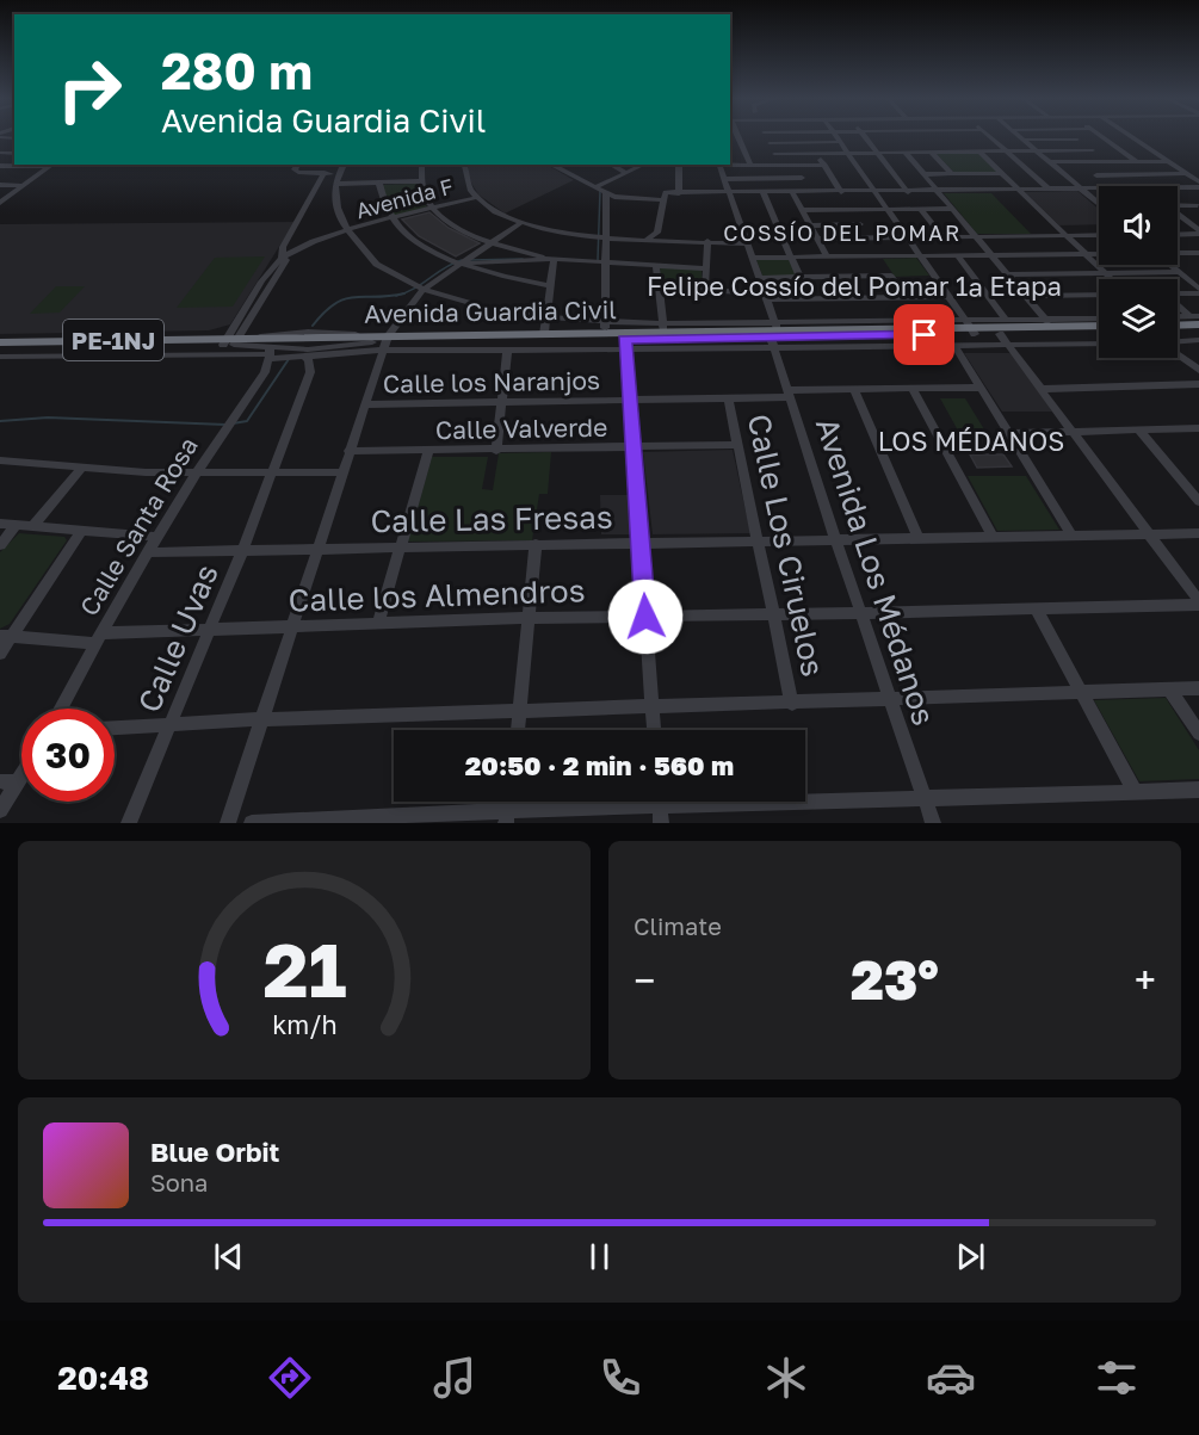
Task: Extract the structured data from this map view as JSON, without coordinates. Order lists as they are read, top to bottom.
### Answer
{
  "streets": {
    "highway": ["Avenida Guardia Civil", "PE-1NJ"],
    "street": [
      "Avenida F",
      "Calle los Naranjos",
      "Calle Valverde",
      "Calle Las Fresas",
      "Calle Santa Rosa",
      "Calle Los Ciruelos",
      "Avenida Los Médanos",
      "Calle los Almendros",
      "Calle Uvas"
    ]
  },
  "crossings": [
    ["Avenida Guardia Civil", "Avenida Los Médanos"],
    ["Calle los Naranjos", "Calle Los Ciruelos"],
    ["Calle los Naranjos", "Avenida Los Médanos"],
    ["Calle Valverde", "Calle Los Ciruelos"],
    ["Calle Las Fresas", "Calle Santa Rosa"],
    ["Calle Las Fresas", "Calle Los Ciruelos"],
    ["Calle Las Fresas", "Avenida Los Médanos"],
    ["Calle Las Fresas", "Calle Uvas"],
    ["Calle Santa Rosa", "Calle los Almendros"],
    ["Calle Los Ciruelos", "Calle los Almendros"],
    ["Avenida Los Médanos", "Calle los Almendros"],
    ["Calle los Almendros", "Calle Uvas"]
  ],
  "districts": ["COSSÍO DEL POMAR", "Felipe Cossío del Pomar 1ª Etapa", "LOS MÉDANOS"],
  "page": {
    "turn": ["280 m", "Avenida Guardia Civil"],
    "limit": "30",
    "trip": "20:50 · 2 min · 560 m",
    "tile": "Climate",
    "heat": ["−", "23°", "+"],
    "song": ["Blue Orbit", "Sona"],
    "tabs": "20:48",
    "gauge": ["21", "km/h"]
  }
}
